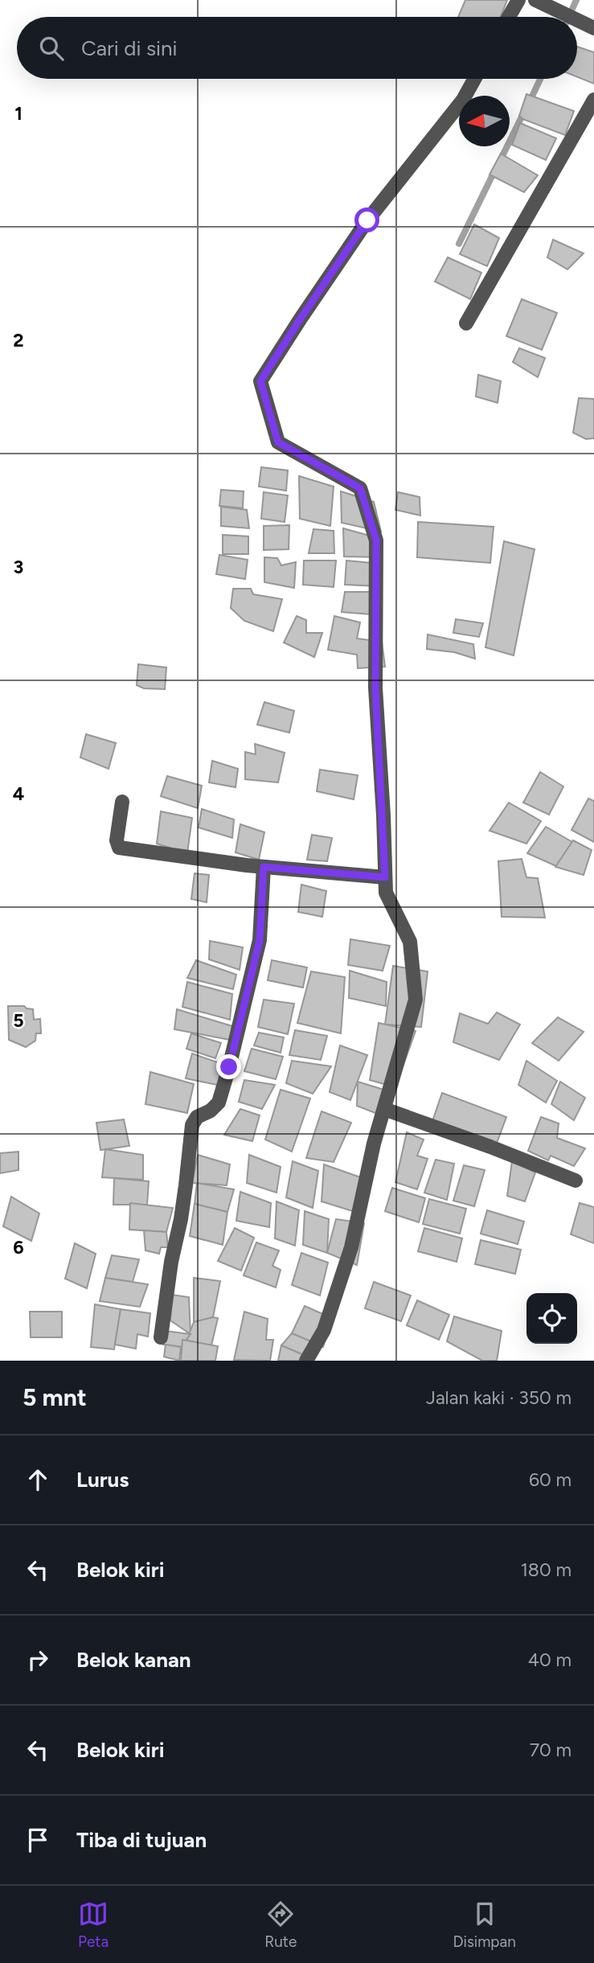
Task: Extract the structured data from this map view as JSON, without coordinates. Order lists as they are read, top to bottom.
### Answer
{
  "north": "left",
  "page": {
    "search": "Cari di sini",
    "heading": ["5 mnt", "Jalan kaki · 350 m"],
    "list": [
      ["Lurus", "60 m"],
      ["Belok kiri", "180 m"],
      ["Belok kanan", "40 m"],
      ["Belok kiri", "70 m"],
      "Tiba di tujuan"
    ],
    "nav": ["Peta", "Rute", "Disimpan"]
  },
  "grid": {
    "rows": [
      "1",
      "2",
      "3",
      "4",
      "5",
      "6"
    ]
  }
}
